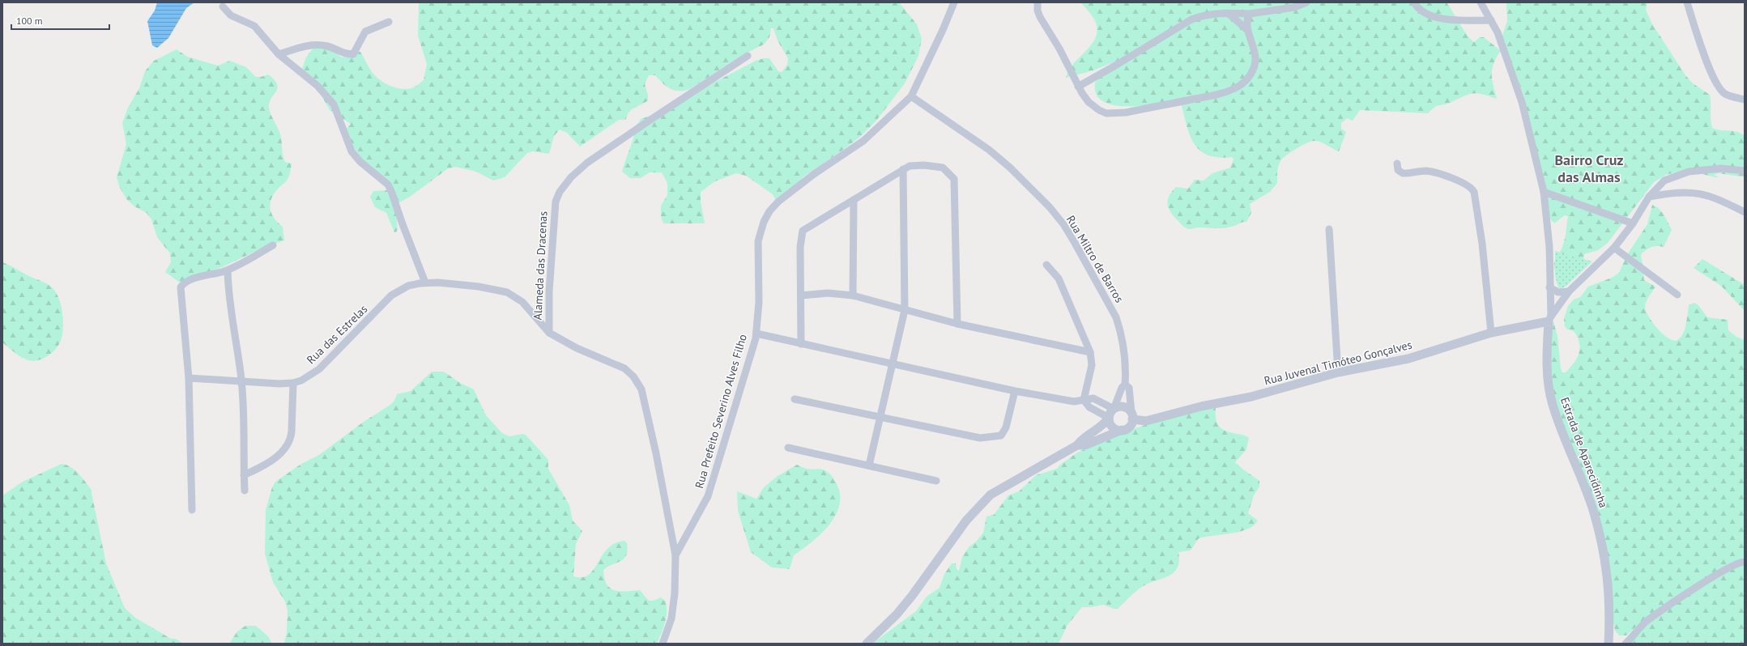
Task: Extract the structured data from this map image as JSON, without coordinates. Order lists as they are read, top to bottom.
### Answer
{
  "streets": {
    "street": [
      "Rua Miltro de Barros",
      "Alameda das Dracenas",
      "Rua das Estrelas",
      "Rua Juvenal Timóteo Gonçalves",
      "Rua Prefeito Severino Alves Filho",
      "Estrada de Aparecidinha"
    ]
  },
  "crossings": [
    ["Rua Miltro de Barros", "Rua Juvenal Timóteo Gonçalves"],
    ["Rua Miltro de Barros", "Rua Prefeito Severino Alves Filho"],
    ["Alameda das Dracenas", "Rua Prefeito Severino Alves Filho"],
    ["Rua Juvenal Timóteo Gonçalves", "Estrada de Aparecidinha"]
  ],
  "districts": ["Bairro Cruz das Almas"],
  "scale_bar": "100 m"
}
